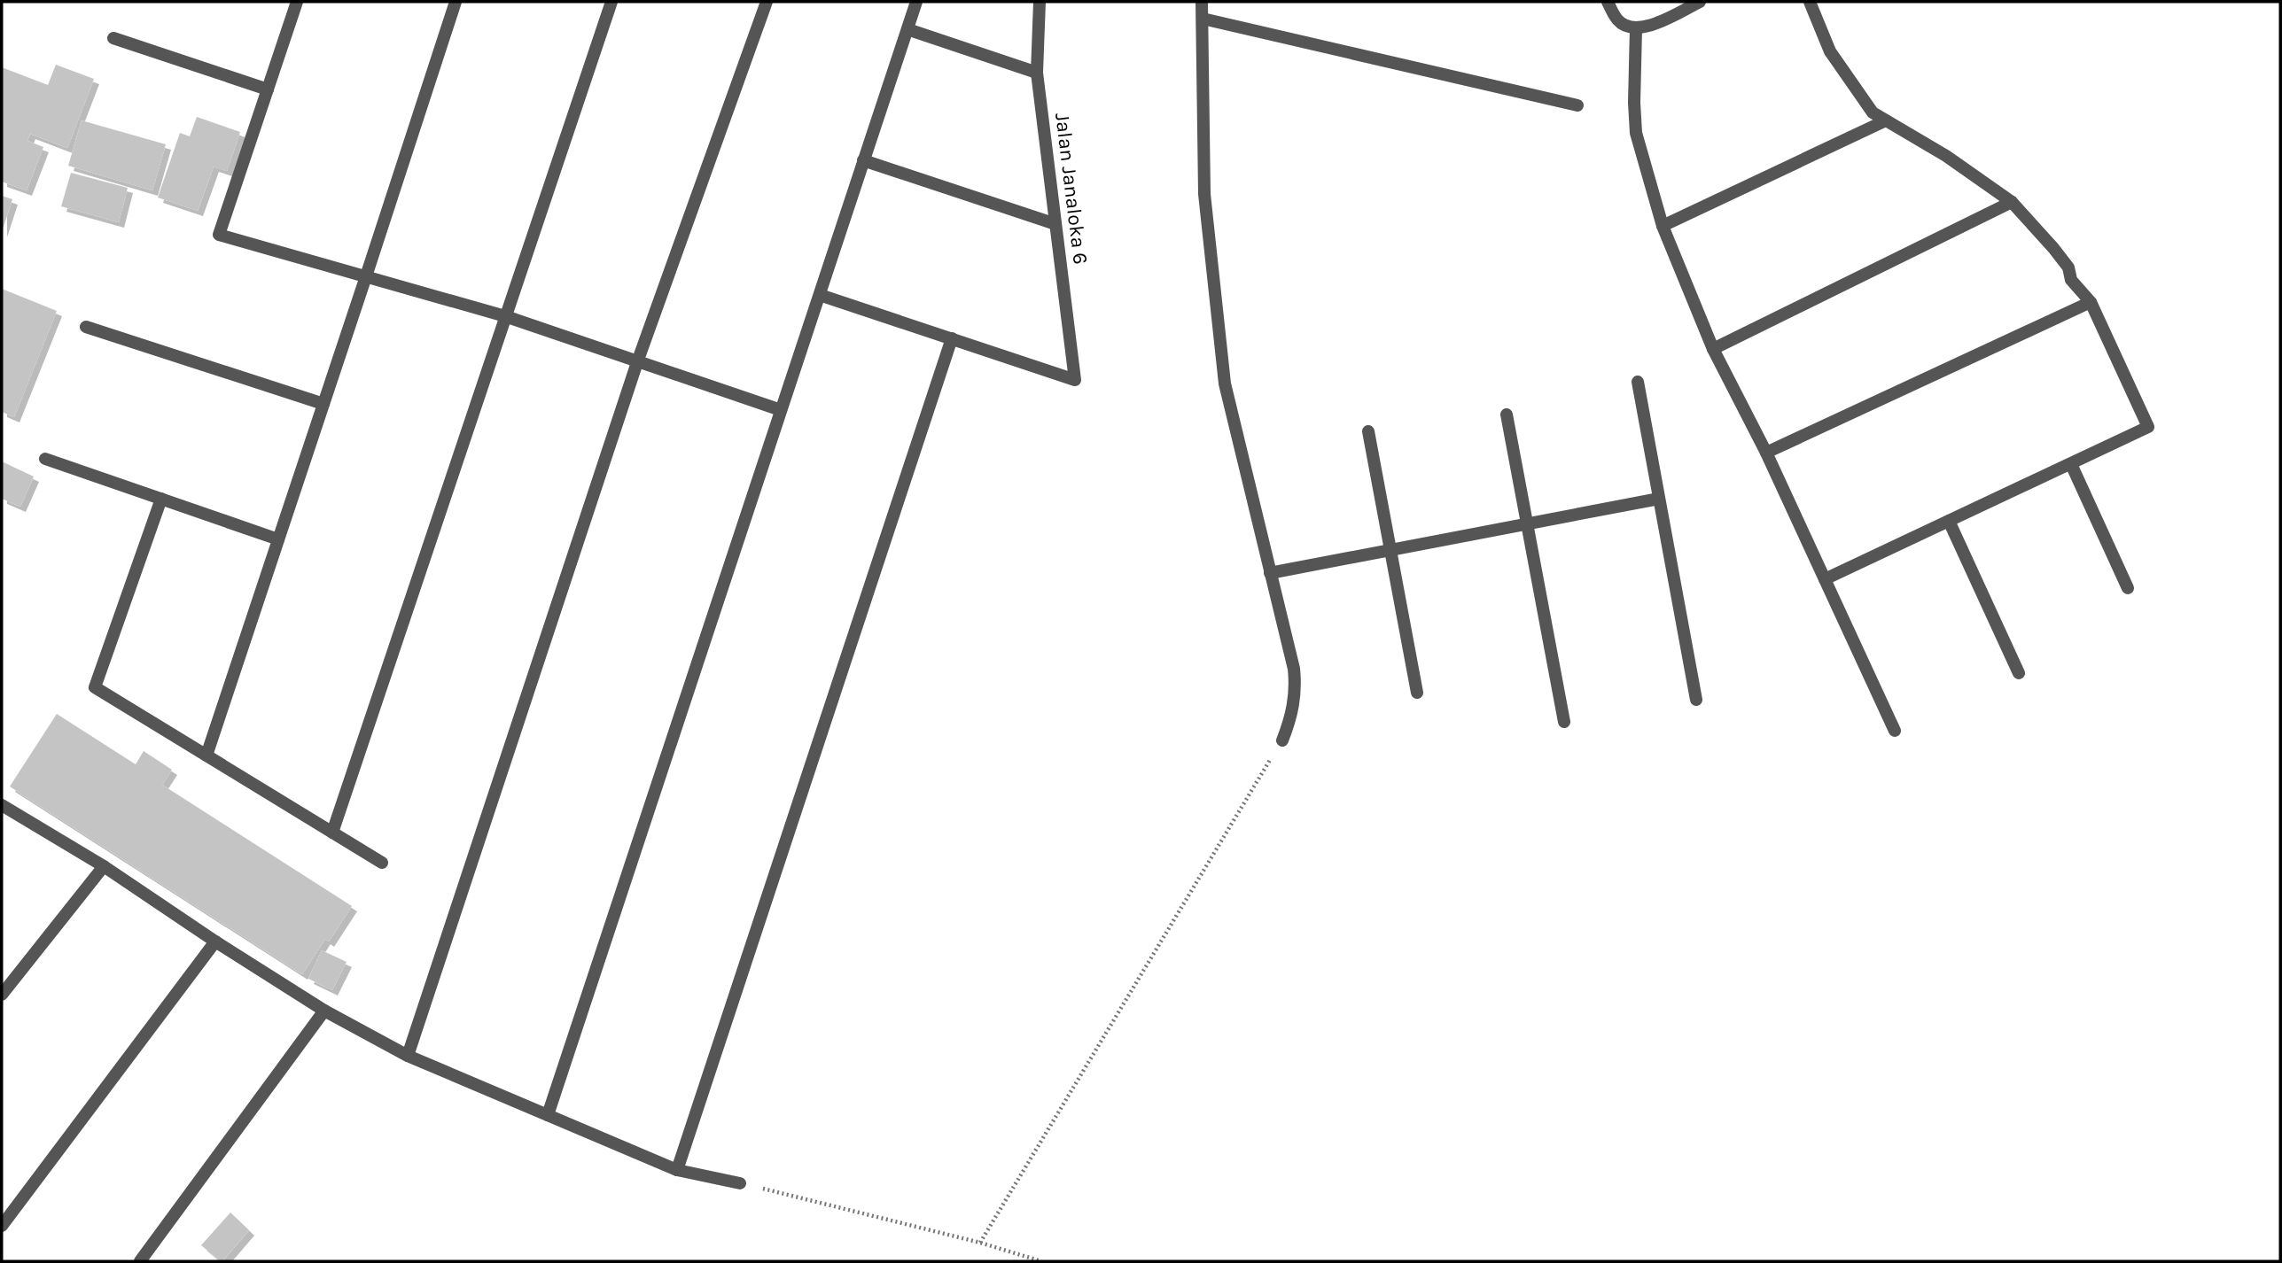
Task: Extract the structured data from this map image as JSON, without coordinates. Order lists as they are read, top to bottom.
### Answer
{
  "streets": {
    "street": ["Jalan Janaloka 6"]
  }
}
